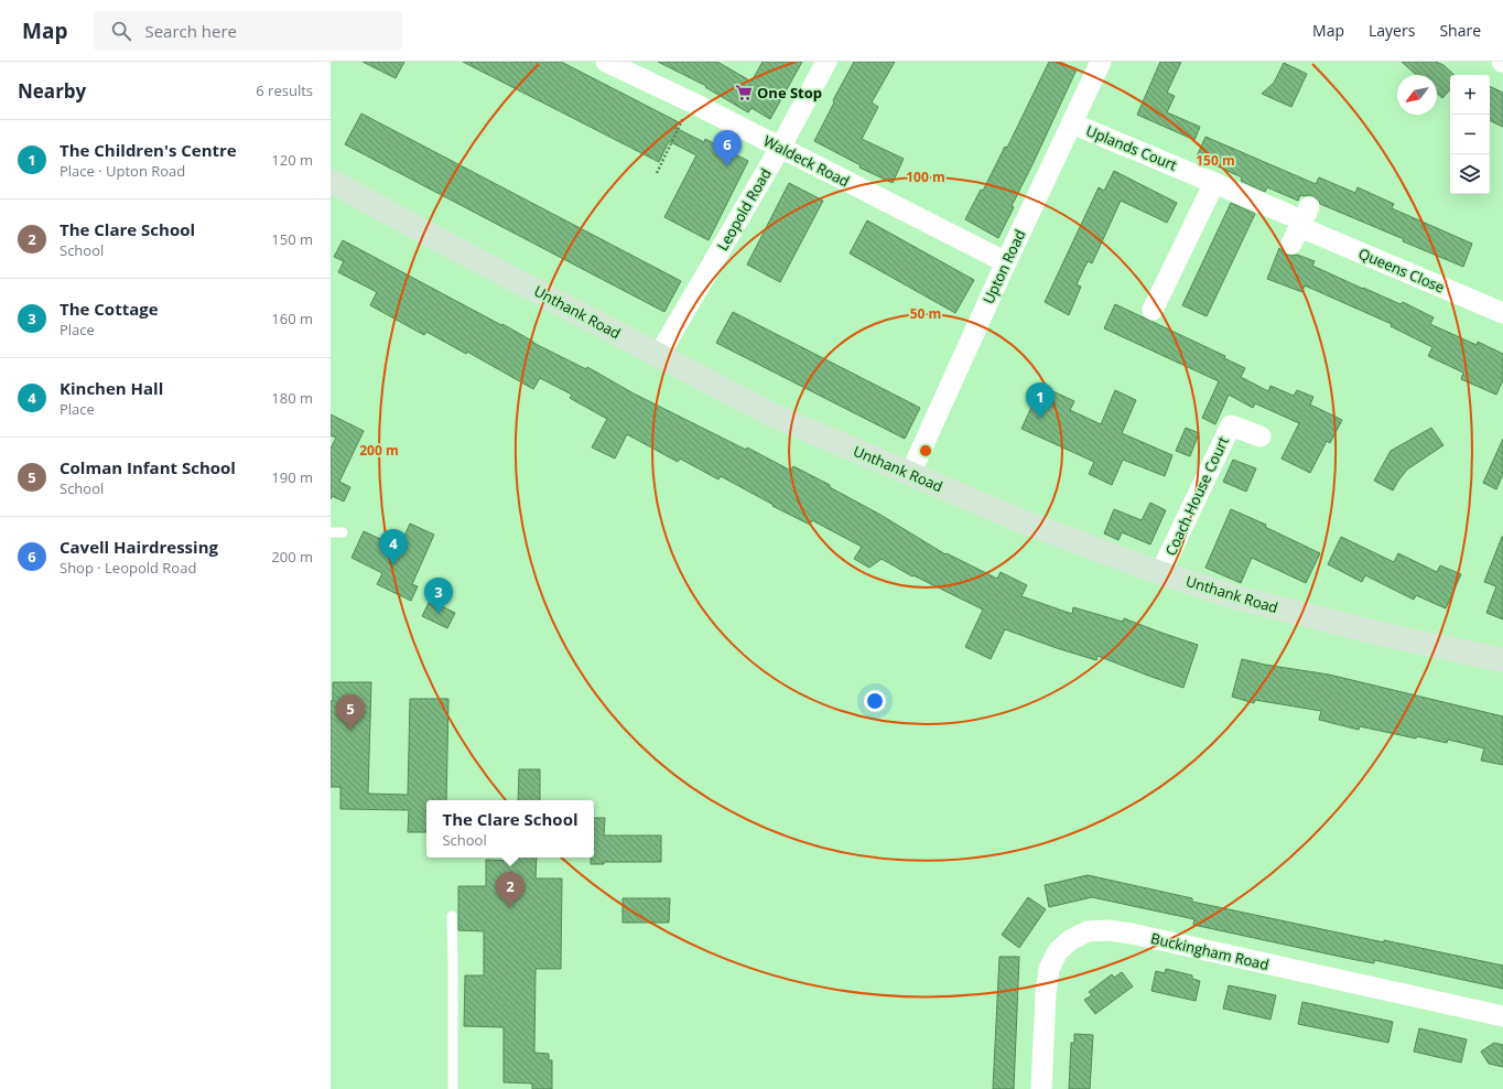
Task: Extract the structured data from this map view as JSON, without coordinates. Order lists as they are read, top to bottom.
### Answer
{
  "streets": {
    "street": [
      "Uplands Court",
      "Waldeck Road",
      "Leopold Road",
      "Upton Road",
      "Queens Close",
      "Unthank Road",
      "Coach House Court",
      "Buckingham Road"
    ]
  },
  "crossings": [
    ["Uplands Court", "Upton Road"],
    ["Uplands Court", "Queens Close"],
    ["Waldeck Road", "Leopold Road"],
    ["Waldeck Road", "Upton Road"],
    ["Leopold Road", "Unthank Road"],
    ["Upton Road", "Unthank Road"],
    ["Unthank Road", "Coach House Court"]
  ],
  "places": {
    "supermarket": ["One Stop"]
  },
  "north": "bottom left",
  "page": {
    "header": "Map",
    "search": "Search here",
    "nav": ["Map", "Layers", "Share"],
    "heading": ["Nearby", "6 results"],
    "map_buttons": ["+", "−"],
    "list": [
      {
        "mark": "1",
        "name": "The Children's Centre",
        "note": "Place · Upton Road",
        "value": "120 m"
      },
      {
        "mark": "2",
        "name": "The Clare School",
        "note": "School",
        "value": "150 m"
      },
      {
        "mark": "3",
        "name": "The Cottage",
        "note": "Place",
        "value": "160 m"
      },
      {
        "mark": "4",
        "name": "Kinchen Hall",
        "note": "Place",
        "value": "180 m"
      },
      {
        "mark": "5",
        "name": "Colman Infant School",
        "note": "School",
        "value": "190 m"
      },
      {
        "mark": "6",
        "name": "Cavell Hairdressing",
        "note": "Shop · Leopold Road",
        "value": "200 m"
      }
    ],
    "pins": [
      "6",
      "1",
      "4",
      "3",
      "5",
      "2"
    ],
    "popup": ["The Clare School", "School"]
  },
  "rings": [
    "150 m",
    "100 m",
    "50 m",
    "200 m"
  ]
}
